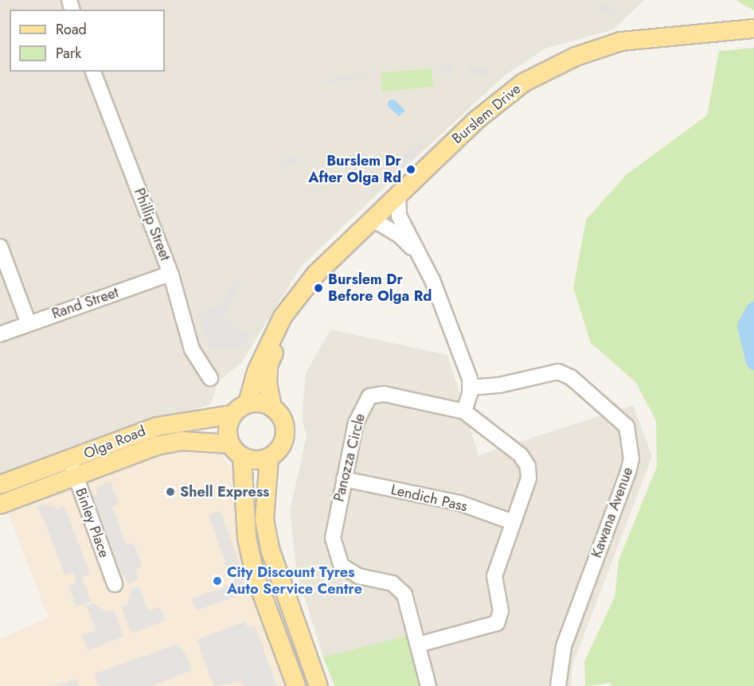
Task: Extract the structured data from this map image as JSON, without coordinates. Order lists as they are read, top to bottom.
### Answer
{
  "streets": {
    "main road": ["Burslem Drive", "Olga Road"],
    "street": [
      "Phillip Street",
      "Rand Street",
      "Panozza Circle",
      "Lendich Pass",
      "Kawana Avenue",
      "Binley Place"
    ]
  },
  "crossings": [
    ["Burslem Drive", "Olga Road"],
    ["Phillip Street", "Rand Street"],
    ["Olga Road", "Binley Place"],
    ["Panozza Circle", "Lendich Pass"]
  ],
  "places": [
    "Burslem Dr After Olga Rd",
    "Burslem Dr Before Olga Rd",
    "Shell Express",
    "City Discount Tyres Auto Service Centre"
  ],
  "legend": ["Road", "Park"]
}
